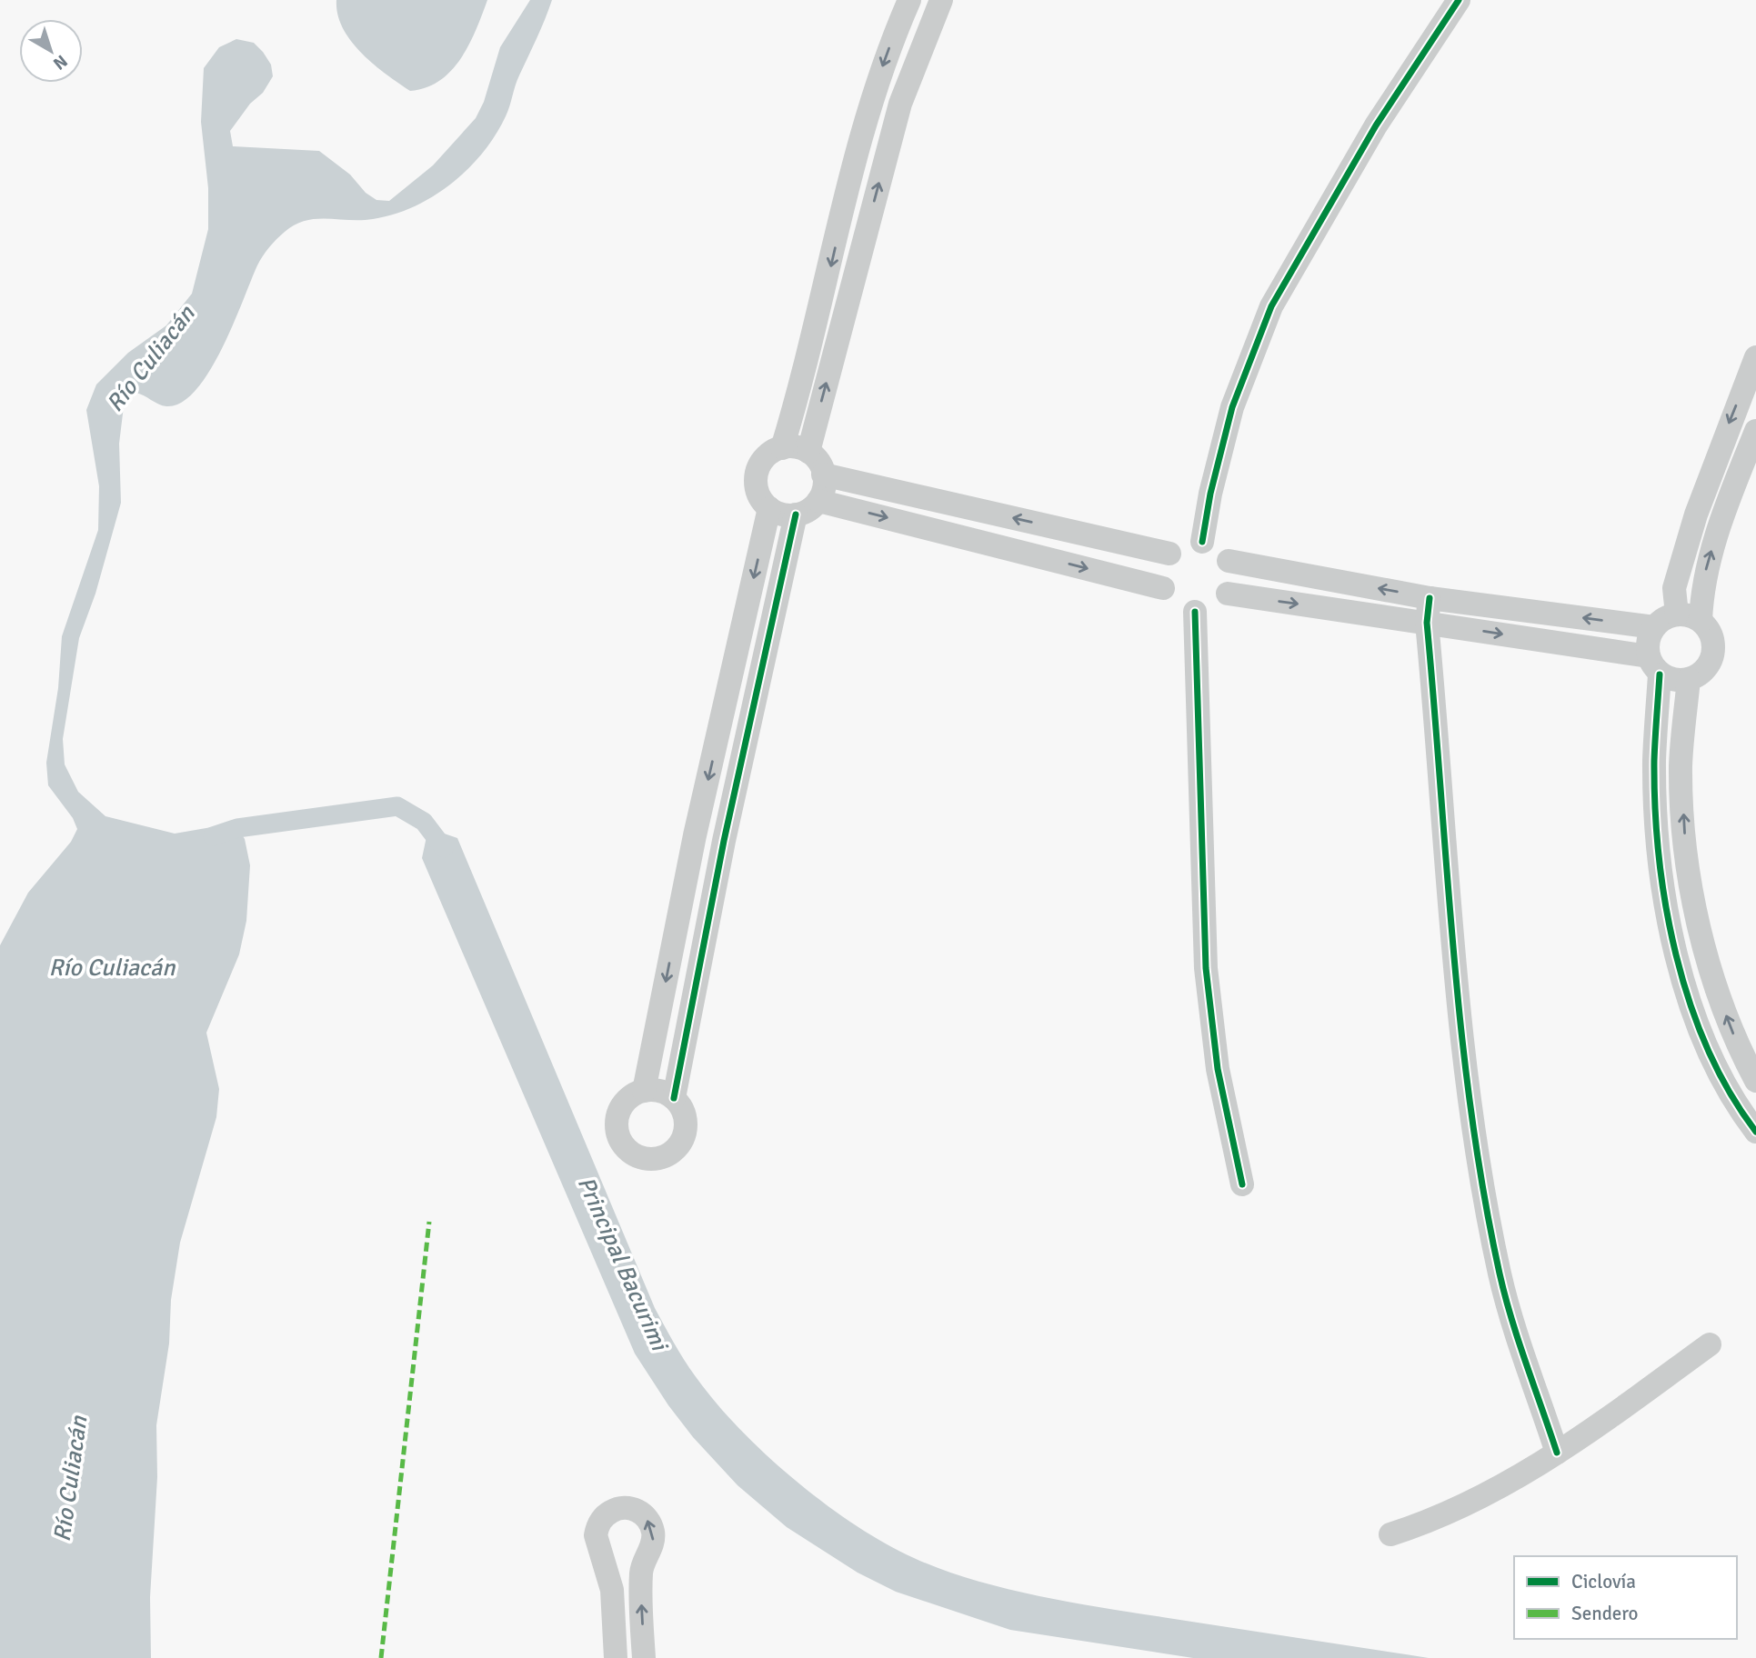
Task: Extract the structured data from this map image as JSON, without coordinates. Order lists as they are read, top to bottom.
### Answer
{
  "water": ["Río Culiacán", "Principal Bacurimi"],
  "legend": ["Ciclovía", "Sendero"],
  "north": "bottom right"
}
